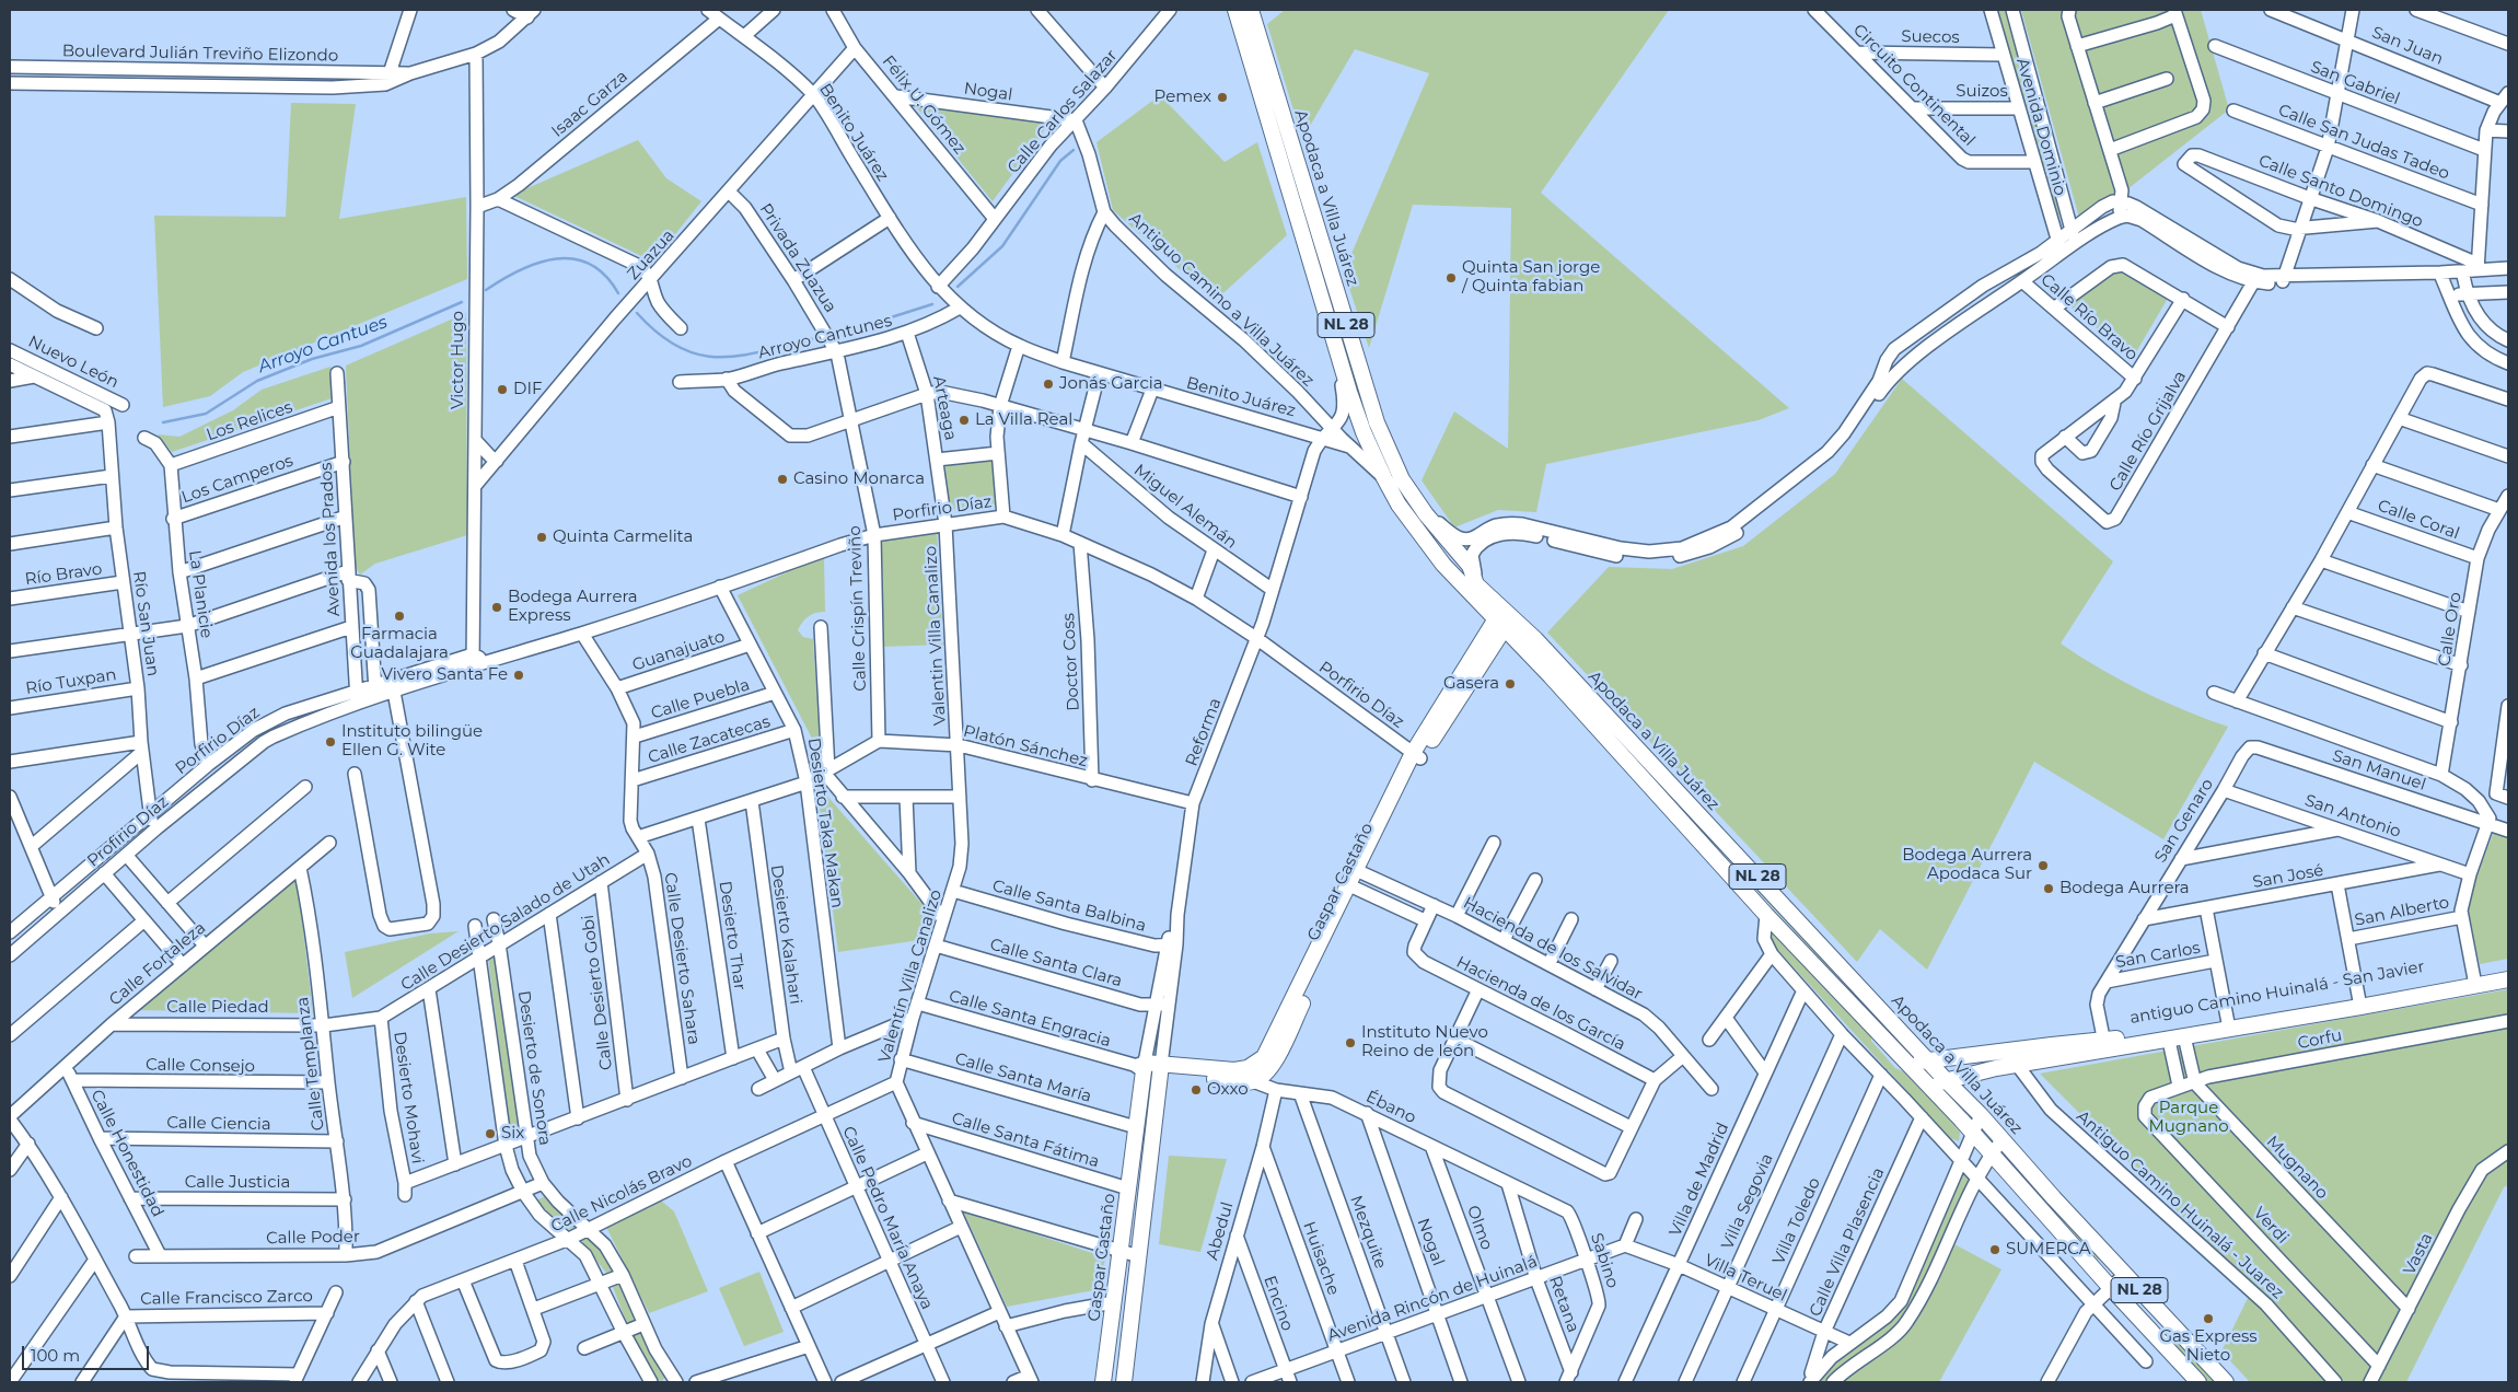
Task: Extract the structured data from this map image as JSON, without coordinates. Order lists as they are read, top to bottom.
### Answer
{
  "streets": {
    "main road": [
      "Apodaca a Villa Juárez",
      "NL 28",
      "Gaspar Castaño",
      "antiguo Camino Huinalá - San Javier"
    ],
    "street": [
      "Suecos",
      "San Juan",
      "Boulevard Julián Treviño Elizondo",
      "San Gabriel",
      "Circuito Continental",
      "Nogal",
      "Suizos",
      "Isaac Garza",
      "Félix U. Gómez",
      "Calle Carlos Salazar",
      "Avenida Dominio",
      "Benito Juárez",
      "Calle San Judas Tadeo",
      "Calle Santo Domingo",
      "Zuazua",
      "Privada Zuazua",
      "Antiguo Camino a Villa Juárez",
      "Calle Río Bravo",
      "Arroyo Cantunes",
      "Victor Hugo",
      "Nuevo León",
      "Arteaga",
      "Los Relices",
      "Calle Río Grijalva",
      "Los Camperos",
      "Miguel Alemán",
      "Porfirio Díaz",
      "Calle Coral",
      "Avenida los Prados",
      "Río Bravo",
      "La Planicie",
      "Calle Crispín Treviño",
      "Río San Juan",
      "Calle Oro",
      "Valentin Villa Canalizo",
      "Guanajuato",
      "Doctor Coss",
      "Río Tuxpan",
      "Calle Puebla",
      "Reforma",
      "Calle Zacatecas",
      "Platón Sánchez",
      "San Manuel",
      "San Antonio",
      "San Genaro",
      "Desierto Taka Makan",
      "Profirio Díaz",
      "San José",
      "Calle Santa Balbina",
      "San Alberto",
      "Calle Desierto Salado de Utah",
      "Desierto Kalahari",
      "Desierto Thar",
      "Hacienda de los Salvidar",
      "San Carlos",
      "Calle Desierto Sahara",
      "Calle Santa Clara",
      "Calle Fortaleza",
      "Valentín Villa Canalizo",
      "Calle Desierto Gobi",
      "Hacienda de los García",
      "Calle Piedad",
      "Calle Santa Engracia",
      "Corfu",
      "Calle Templanza",
      "Calle Consejo",
      "Desierto de Sonora",
      "Calle Santa María",
      "Desierto Mohavi",
      "Ébano",
      "Calle Ciencia",
      "Calle Santa Fátima",
      "Calle Honestidad",
      "Mugnano",
      "Villa de Madrid",
      "Calle Justicia",
      "Calle Nicolás Bravo",
      "Villa Segovia",
      "Antiguo Camino Huinalá - Juarez",
      "Calle Pedro María Anaya",
      "Villa Toledo",
      "Verdi",
      "Olmo",
      "Abedul",
      "Mezquite",
      "Calle Poder",
      "Calle Villa Plasencia",
      "Vasta",
      "Huisache",
      "Sabino",
      "Villa Teruel",
      "Calle Francisco Zarco",
      "Avenida Rincón de Huinalá",
      "Encino",
      "Retana"
    ]
  },
  "crossings": [
    ["Suecos", "Circuito Continental"],
    ["Suecos", "Avenida Dominio"],
    ["Circuito Continental", "Suizos"],
    ["Circuito Continental", "Avenida Dominio"],
    ["Nogal", "Félix U. Gómez"],
    ["Nogal", "Calle Carlos Salazar"],
    ["Nogal", "Antiguo Camino a Villa Juárez"],
    ["Nogal", "Ébano"],
    ["Nogal", "Avenida Rincón de Huinalá"],
    ["Suizos", "Avenida Dominio"],
    ["Isaac Garza", "Benito Juárez"],
    ["Isaac Garza", "Victor Hugo"],
    ["Félix U. Gómez", "Calle Carlos Salazar"],
    ["Félix U. Gómez", "Zuazua"],
    ["Calle Carlos Salazar", "Benito Juárez"],
    ["Calle Carlos Salazar", "Antiguo Camino a Villa Juárez"],
    ["Benito Juárez", "Zuazua"],
    ["Benito Juárez", "Antiguo Camino a Villa Juárez"],
    ["Benito Juárez", "Arroyo Cantunes"],
    ["Benito Juárez", "Reforma"],
    ["Apodaca a Villa Juárez", "Antiguo Camino a Villa Juárez"],
    ["Apodaca a Villa Juárez", "Reforma"],
    ["Apodaca a Villa Juárez", "Gaspar Castaño"],
    ["Apodaca a Villa Juárez", "antiguo Camino Huinalá - San Javier"],
    ["Zuazua", "Privada Zuazua"],
    ["Zuazua", "Victor Hugo"],
    ["Privada Zuazua", "Arroyo Cantunes"],
    ["Privada Zuazua", "Calle Crispín Treviño"],
    ["Antiguo Camino a Villa Juárez", "Reforma"],
    ["Arroyo Cantunes", "Arteaga"],
    ["Arroyo Cantunes", "Calle Crispín Treviño"],
    ["Victor Hugo", "Porfirio Díaz"],
    ["Nuevo León", "Río San Juan"],
    ["Arteaga", "Porfirio Díaz"],
    ["Arteaga", "Valentin Villa Canalizo"],
    ["Los Relices", "Avenida los Prados"],
    ["Los Relices", "La Planicie"],
    ["Los Camperos", "Avenida los Prados"],
    ["Los Camperos", "La Planicie"],
    ["Miguel Alemán", "Reforma"],
    ["Porfirio Díaz", "Avenida los Prados"],
    ["Porfirio Díaz", "La Planicie"],
    ["Porfirio Díaz", "Calle Crispín Treviño"],
    ["Porfirio Díaz", "Río San Juan"],
    ["Porfirio Díaz", "Valentin Villa Canalizo"],
    ["Porfirio Díaz", "Doctor Coss"],
    ["Porfirio Díaz", "Reforma"],
    ["Porfirio Díaz", "Desierto Taka Makan"],
    ["Porfirio Díaz", "Profirio Díaz"],
    ["Porfirio Díaz", "Gaspar Castaño"],
    ["Porfirio Díaz", "Calle Desierto Sahara"],
    ["Calle Coral", "Calle Oro"],
    ["Avenida los Prados", "Profirio Díaz"],
    ["Río Bravo", "Río San Juan"],
    ["Calle Crispín Treviño", "Platón Sánchez"],
    ["Río San Juan", "Río Tuxpan"],
    ["Río San Juan", "Profirio Díaz"],
    ["Valentin Villa Canalizo", "Platón Sánchez"],
    ["Valentin Villa Canalizo", "Valentín Villa Canalizo"],
    ["Guanajuato", "Desierto Taka Makan"],
    ["Guanajuato", "Calle Desierto Sahara"],
    ["Doctor Coss", "Platón Sánchez"],
    ["Calle Puebla", "Desierto Taka Makan"],
    ["Calle Puebla", "Calle Desierto Sahara"],
    ["Reforma", "Platón Sánchez"],
    ["Reforma", "Calle Santa Balbina"],
    ["Calle Zacatecas", "Desierto Taka Makan"],
    ["Calle Zacatecas", "Calle Desierto Sahara"],
    ["Platón Sánchez", "Valentín Villa Canalizo"],
    ["San Manuel", "San Genaro"],
    ["San Antonio", "San Genaro"],
    ["San Antonio", "San José"],
    ["San Genaro", "San José"],
    ["San Genaro", "San Carlos"],
    ["San Genaro", "antiguo Camino Huinalá - San Javier"],
    ["Gaspar Castaño", "Hacienda de los Salvidar"],
    ["Gaspar Castaño", "Calle Santa Engracia"],
    ["Gaspar Castaño", "Calle Santa María"],
    ["Gaspar Castaño", "Ébano"],
    ["Gaspar Castaño", "Calle Santa Fátima"],
    ["Calle Santa Balbina", "Valentín Villa Canalizo"],
    ["Calle Desierto Salado de Utah", "Calle Desierto Sahara"],
    ["Calle Desierto Salado de Utah", "Calle Desierto Gobi"],
    ["Calle Desierto Salado de Utah", "Calle Piedad"],
    ["Calle Desierto Salado de Utah", "Desierto de Sonora"],
    ["Calle Desierto Salado de Utah", "Desierto Mohavi"],
    ["Desierto Kalahari", "Calle Pedro María Anaya"],
    ["Calle Santa Clara", "Valentín Villa Canalizo"],
    ["Calle Fortaleza", "Calle Piedad"],
    ["Calle Fortaleza", "Calle Templanza"],
    ["Calle Fortaleza", "Calle Honestidad"],
    ["Valentín Villa Canalizo", "Calle Santa Engracia"],
    ["Valentín Villa Canalizo", "Calle Santa María"],
    ["Valentín Villa Canalizo", "Calle Santa Fátima"],
    ["Valentín Villa Canalizo", "Calle Nicolás Bravo"],
    ["antiguo Camino Huinalá - San Javier", "Antiguo Camino Huinalá - Juarez"],
    ["Calle Piedad", "Calle Templanza"],
    ["Calle Piedad", "Desierto Mohavi"],
    ["Corfu", "Mugnano"],
    ["Corfu", "Verdi"],
    ["Calle Templanza", "Calle Consejo"],
    ["Calle Templanza", "Calle Ciencia"],
    ["Calle Templanza", "Calle Justicia"],
    ["Calle Templanza", "Calle Poder"],
    ["Calle Consejo", "Calle Honestidad"],
    ["Desierto de Sonora", "Calle Nicolás Bravo"],
    ["Desierto de Sonora", "Calle Poder"],
    ["Ébano", "Olmo"],
    ["Ébano", "Abedul"],
    ["Ébano", "Mezquite"],
    ["Ébano", "Sabino"],
    ["Ébano", "Retana"],
    ["Calle Ciencia", "Calle Honestidad"],
    ["Calle Honestidad", "Calle Justicia"],
    ["Calle Honestidad", "Calle Poder"],
    ["Mugnano", "Vasta"],
    ["Villa de Madrid", "Villa Teruel"],
    ["Calle Nicolás Bravo", "Calle Pedro María Anaya"],
    ["Villa Segovia", "Villa Teruel"],
    ["Villa Toledo", "Villa Teruel"],
    ["Verdi", "Vasta"],
    ["Olmo", "Avenida Rincón de Huinalá"],
    ["Abedul", "Huisache"],
    ["Abedul", "Encino"],
    ["Mezquite", "Avenida Rincón de Huinalá"],
    ["Calle Villa Plasencia", "Villa Teruel"],
    ["Huisache", "Avenida Rincón de Huinalá"],
    ["Sabino", "Avenida Rincón de Huinalá"],
    ["Sabino", "Retana"],
    ["Villa Teruel", "Avenida Rincón de Huinalá"],
    ["Avenida Rincón de Huinalá", "Encino"],
    ["Avenida Rincón de Huinalá", "Retana"]
  ],
  "water": ["Arroyo Cantues"],
  "parks": ["Parque Mugnano"],
  "places": [
    "Pemex",
    "Quinta San jorge / Quinta fabian",
    "Jonás Garcia",
    "DIF",
    "La Villa Real",
    "Casino Monarca",
    "Quinta Carmelita",
    "Bodega Aurrera Express",
    "Farmacia Guadalajara",
    "Vivero Santa Fe",
    "Gasera",
    "Instituto bilingüe Ellen G. Wite",
    "Bodega Aurrera Apodaca Sur",
    "Bodega Aurrera",
    "Instituto Nuevo Reino de león",
    "Oxxo",
    "Six",
    "SUMERCA",
    "Gas Express Nieto"
  ],
  "scale_bar": "100 m"
}
